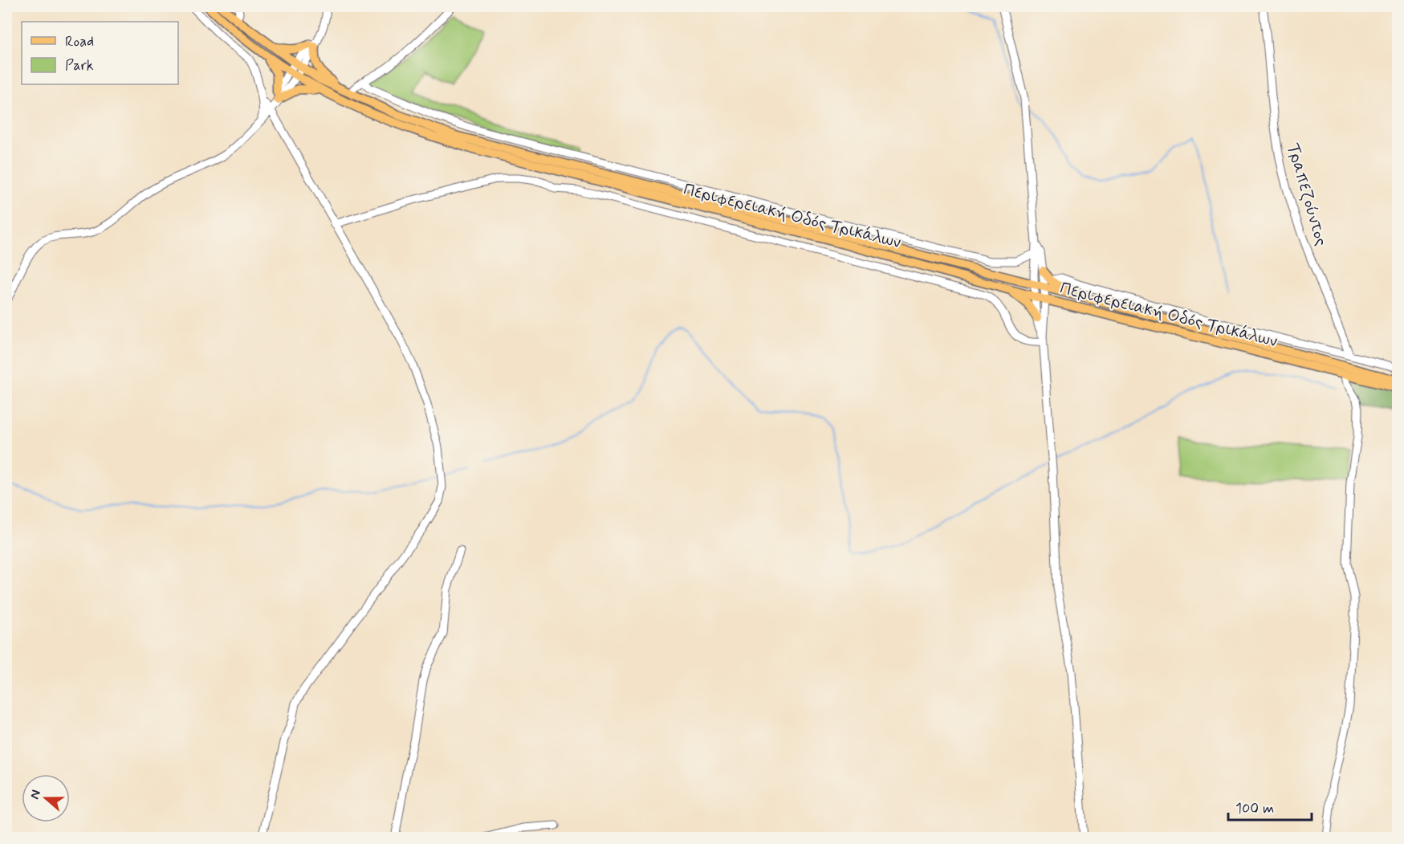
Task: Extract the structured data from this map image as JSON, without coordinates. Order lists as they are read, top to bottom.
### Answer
{
  "streets": {
    "main road": ["Περιφερειακή Οδός Τρικάλων"],
    "street": ["Τραπεζούντος"]
  },
  "legend": ["Road", "Park"],
  "scale_bar": "100 m",
  "north": "left"
}
